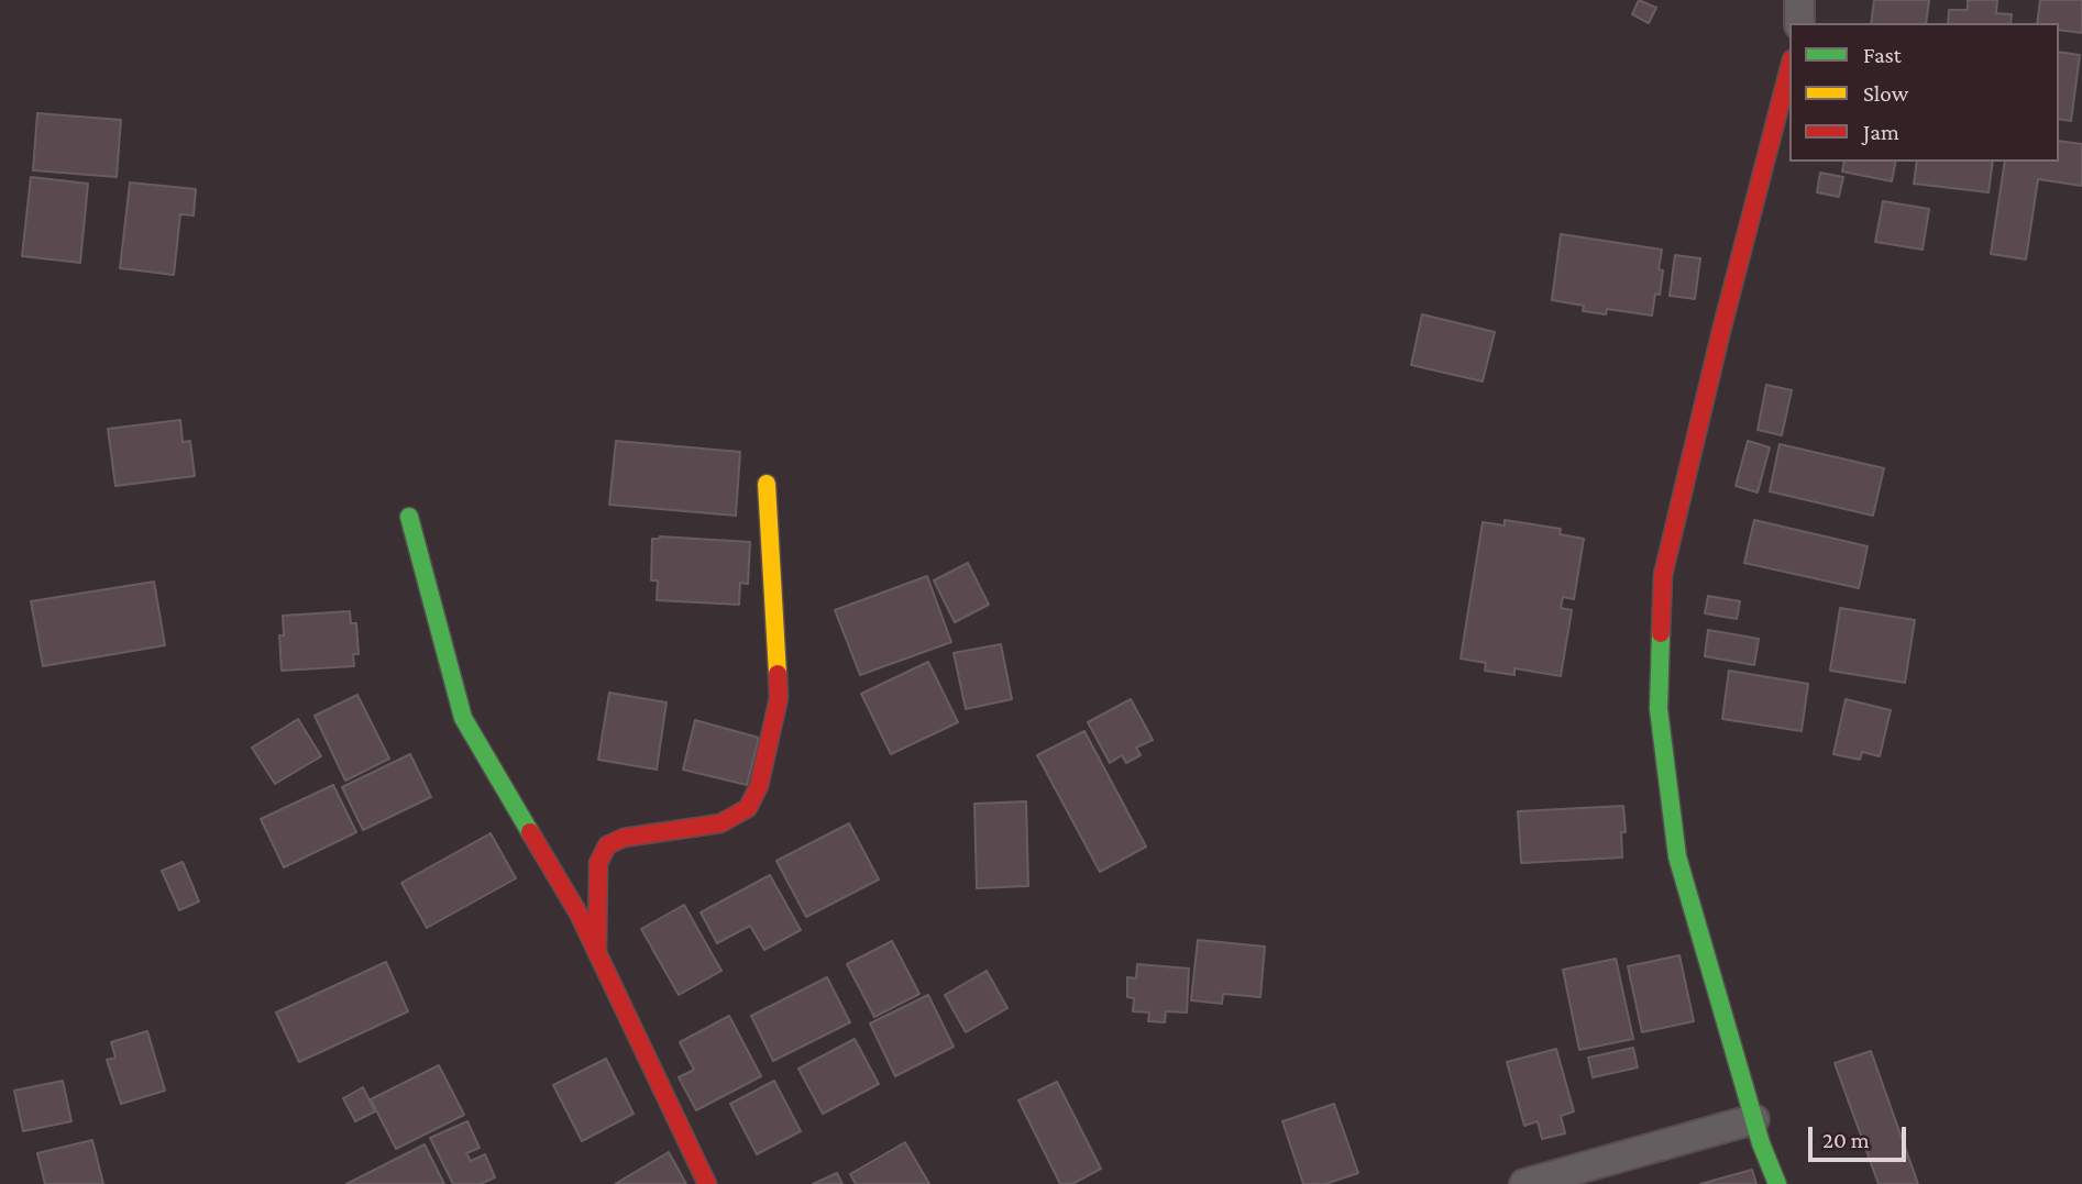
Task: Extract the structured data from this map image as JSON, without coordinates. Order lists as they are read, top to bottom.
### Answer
{
  "legend": ["Fast", "Slow", "Jam"],
  "scale_bar": "20 m"
}
